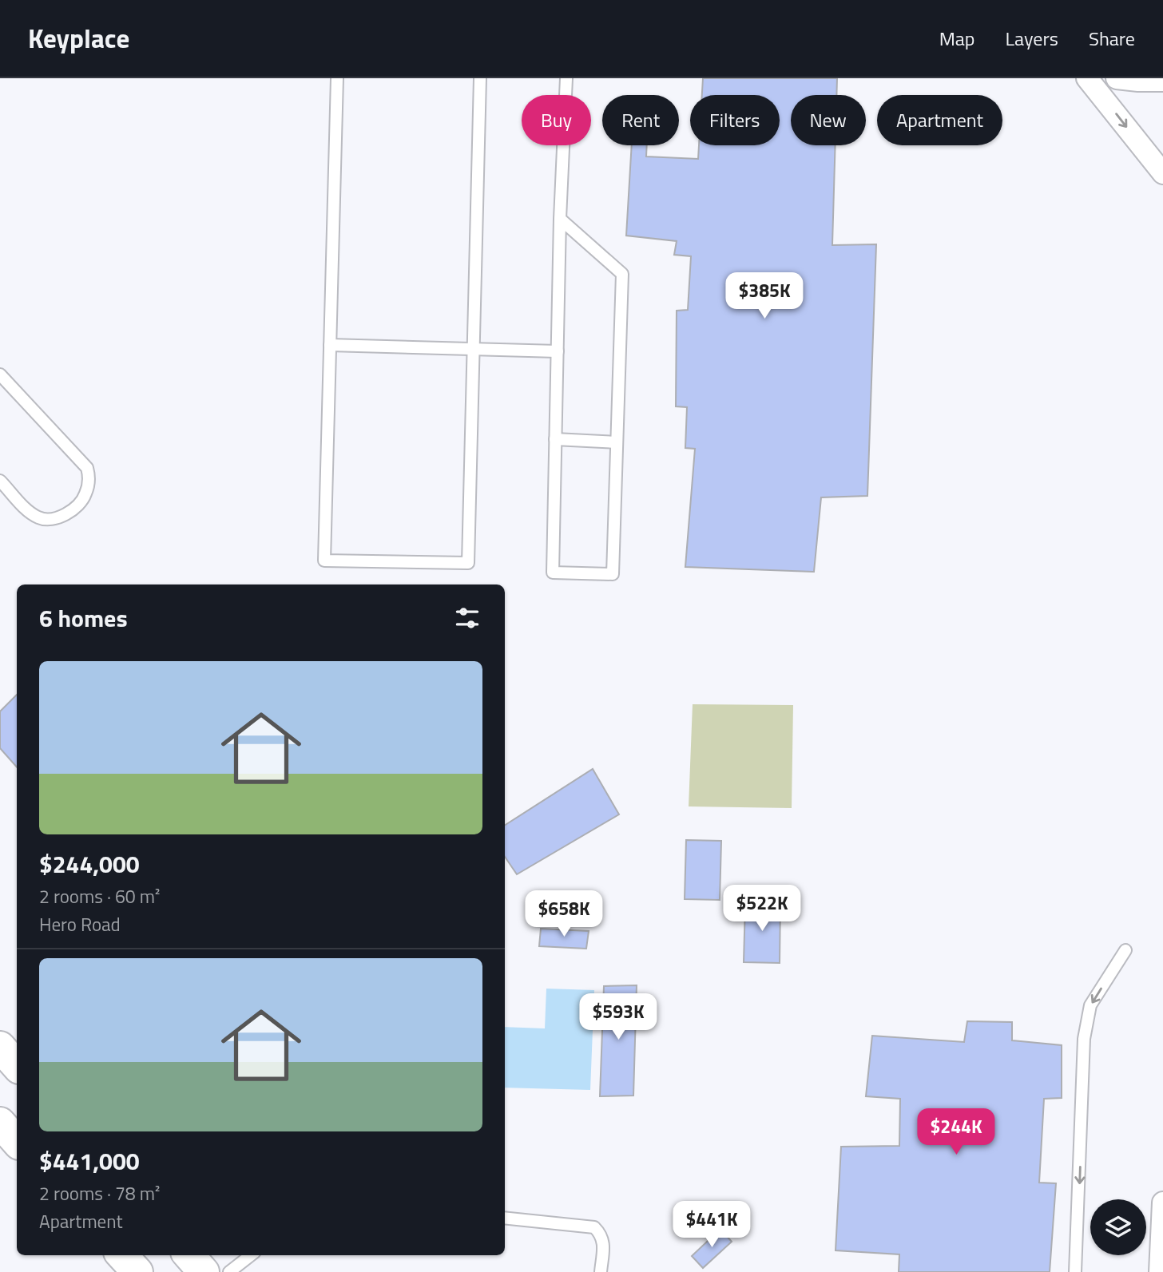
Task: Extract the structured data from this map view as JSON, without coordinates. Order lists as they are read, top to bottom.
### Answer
{
  "page": {
    "header": "Keyplace",
    "nav": ["Map", "Layers", "Share"],
    "chip": [
      "Buy",
      "Rent",
      "Filters",
      "New",
      "Apartment"
    ],
    "price": [
      "$385K",
      "$522K",
      "$658K",
      "$593K",
      "$244K",
      "$441K"
    ],
    "heading": "6 homes",
    "list": [
      {
        "name": "$244,000",
        "note": "2 rooms · 60 m² · Hero Road"
      },
      {
        "name": "$441,000",
        "note": "2 rooms · 78 m² · Apartment"
      }
    ]
  }
}
